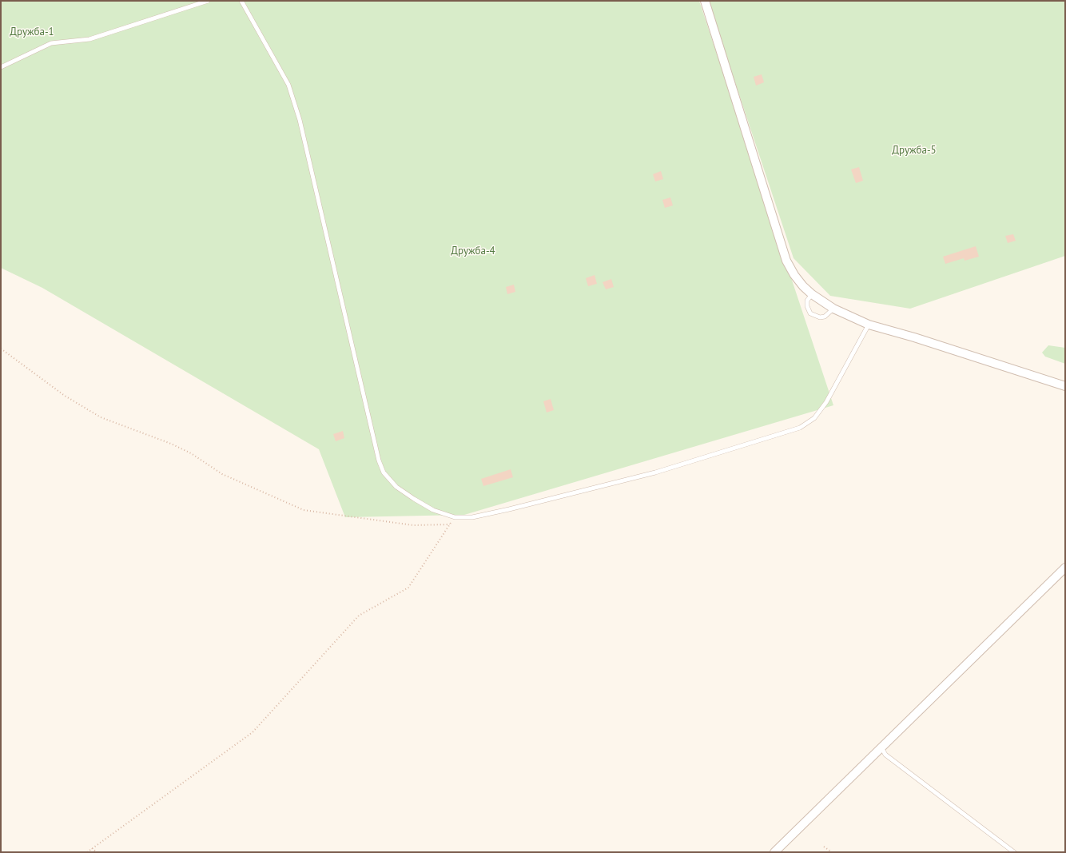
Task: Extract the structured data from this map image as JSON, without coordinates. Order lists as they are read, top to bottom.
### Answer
{
  "parks": ["Дружба-1", "Дружба-5", "Дружба-4"]
}
